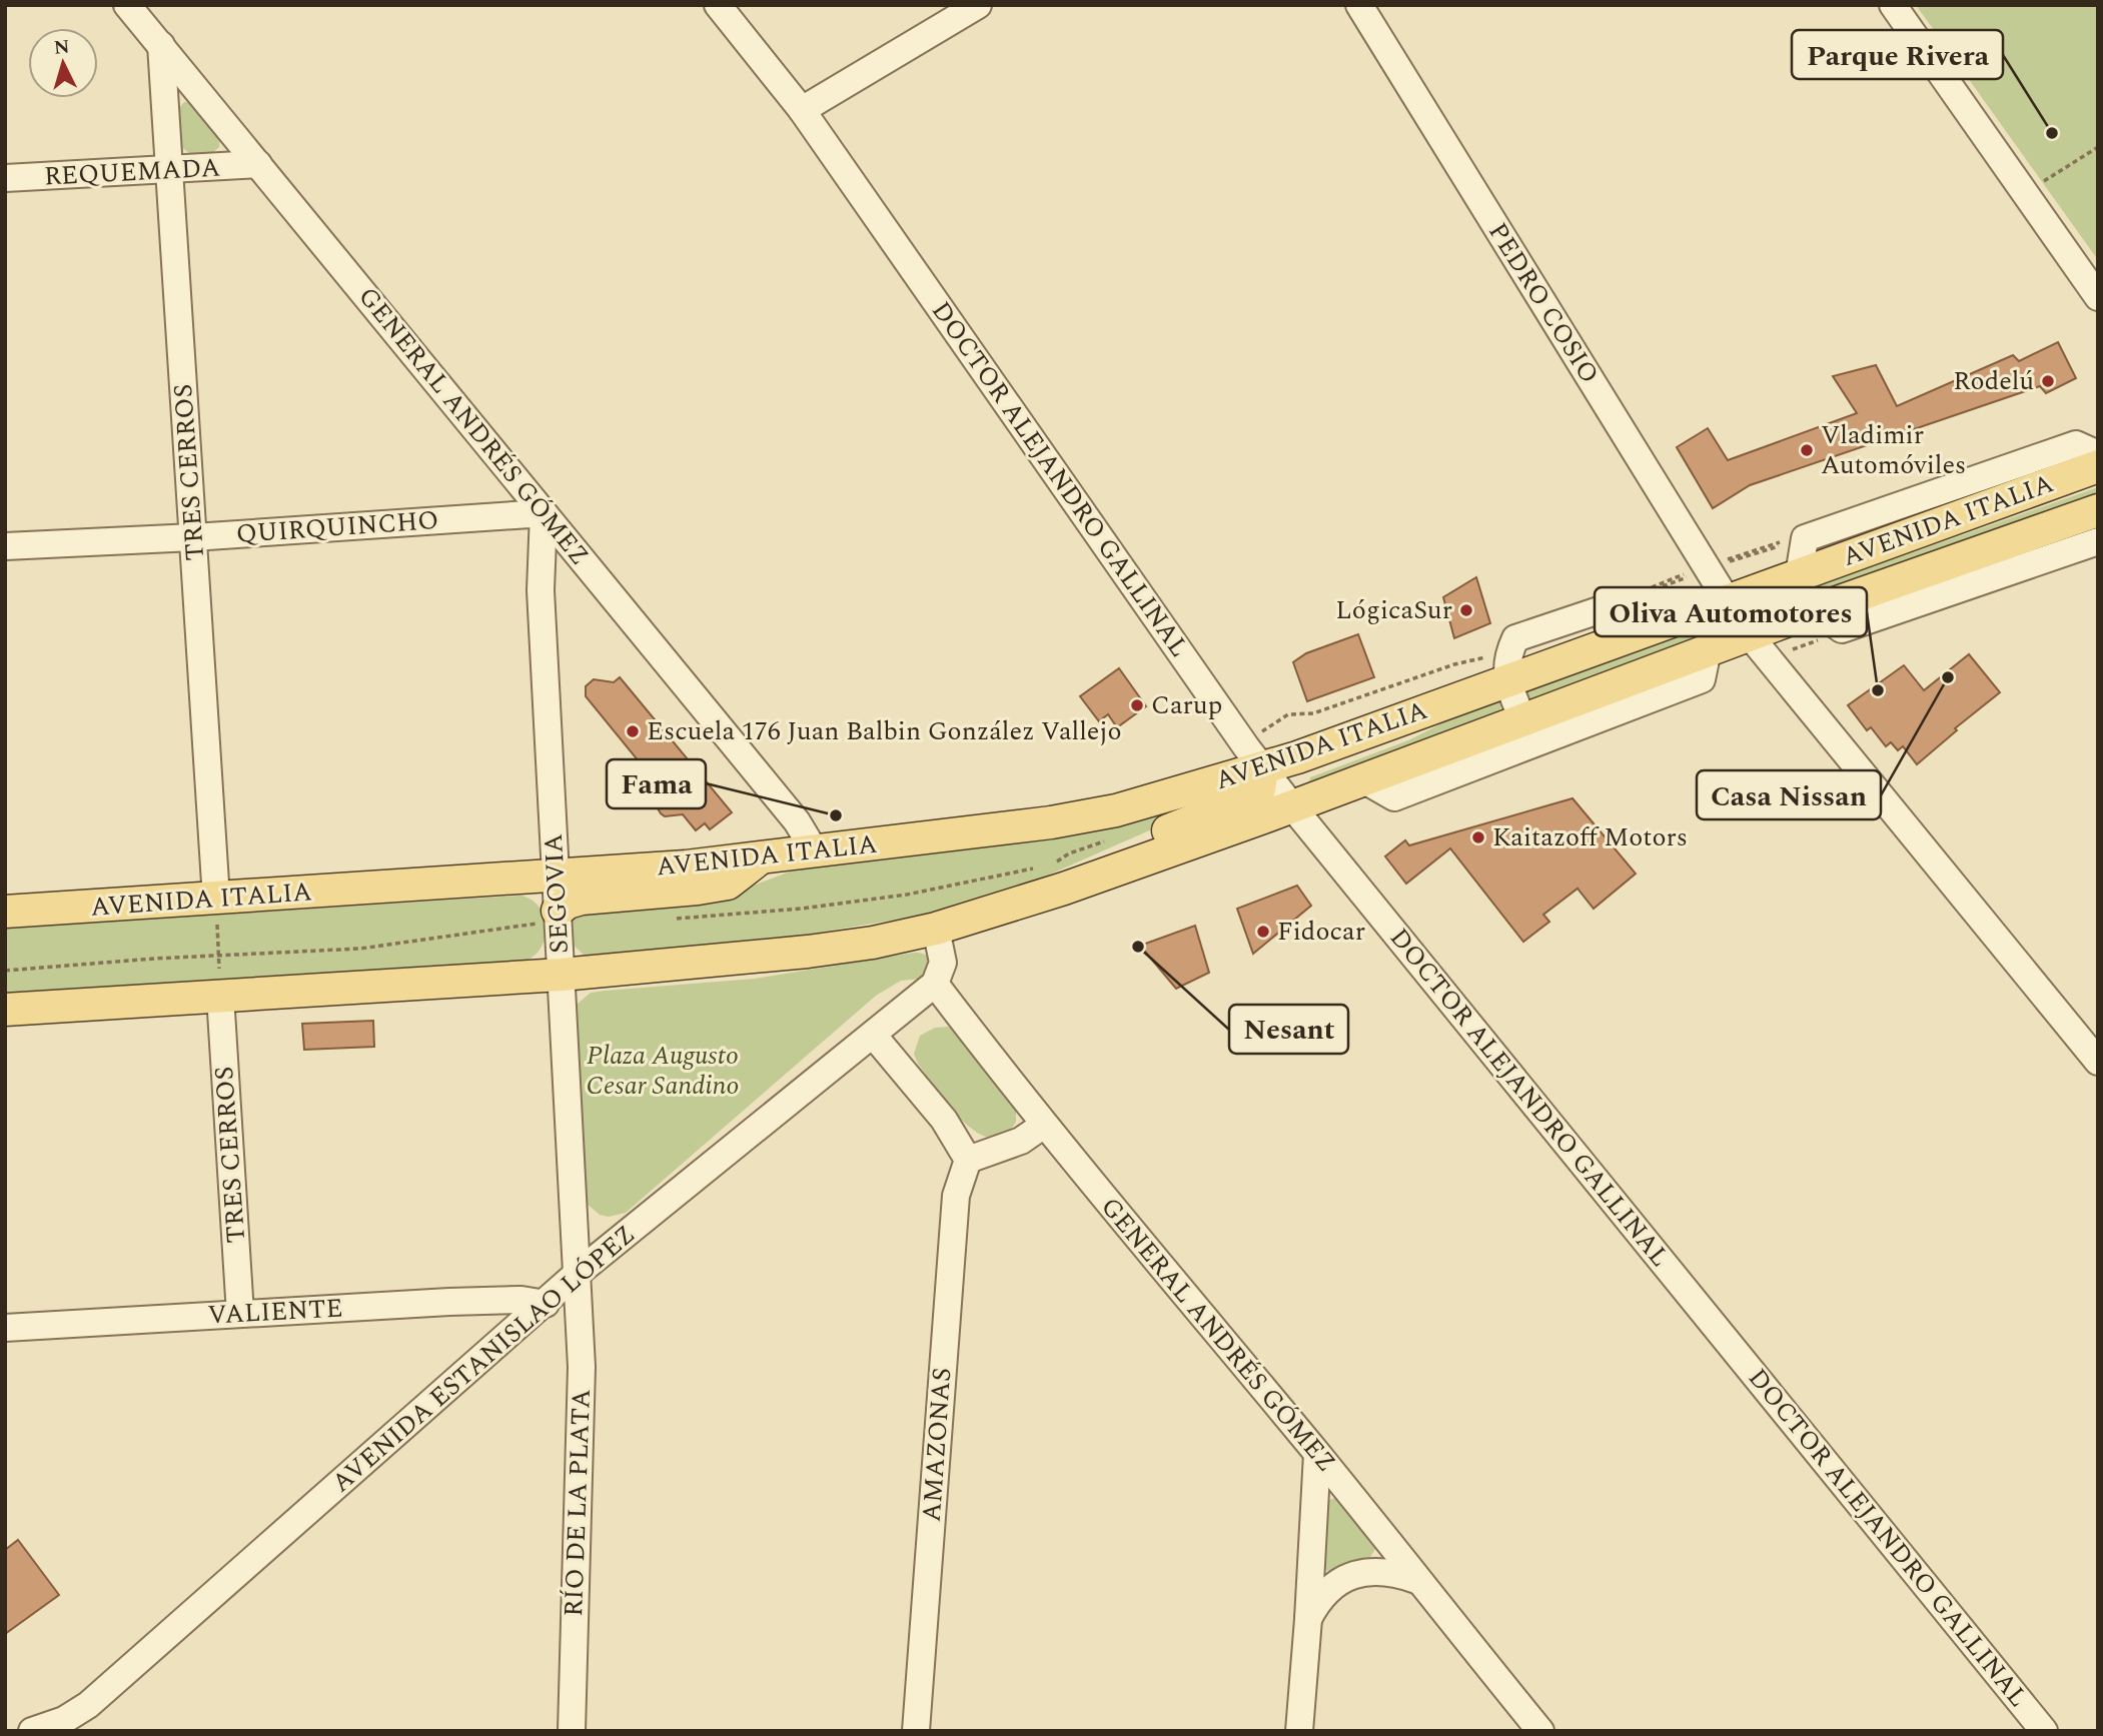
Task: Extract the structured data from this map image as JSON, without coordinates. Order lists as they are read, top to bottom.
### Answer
{
  "streets": {
    "main road": ["AVENIDA ITALIA"],
    "street": [
      "REQUEMADA",
      "PEDRO COSIO",
      "GENERAL ANDRÉS GÓMEZ",
      "TRES CERROS",
      "DOCTOR ALEJANDRO GALLINAL",
      "QUIRQUINCHO",
      "SEGOVIA",
      "VALIENTE",
      "AVENIDA ESTANISLAO LÓPEZ",
      "AMAZONAS",
      "RÍO DE LA PLATA"
    ]
  },
  "crossings": [
    ["REQUEMADA", "GENERAL ANDRÉS GÓMEZ"],
    ["REQUEMADA", "TRES CERROS"],
    ["PEDRO COSIO", "AVENIDA ITALIA"],
    ["GENERAL ANDRÉS GÓMEZ", "TRES CERROS"],
    ["GENERAL ANDRÉS GÓMEZ", "AVENIDA ITALIA"],
    ["GENERAL ANDRÉS GÓMEZ", "QUIRQUINCHO"],
    ["GENERAL ANDRÉS GÓMEZ", "SEGOVIA"],
    ["GENERAL ANDRÉS GÓMEZ", "AVENIDA ESTANISLAO LÓPEZ"],
    ["TRES CERROS", "AVENIDA ITALIA"],
    ["TRES CERROS", "QUIRQUINCHO"],
    ["TRES CERROS", "VALIENTE"],
    ["DOCTOR ALEJANDRO GALLINAL", "AVENIDA ITALIA"],
    ["AVENIDA ITALIA", "SEGOVIA"],
    ["QUIRQUINCHO", "SEGOVIA"],
    ["SEGOVIA", "AVENIDA ESTANISLAO LÓPEZ"],
    ["SEGOVIA", "RÍO DE LA PLATA"],
    ["VALIENTE", "AVENIDA ESTANISLAO LÓPEZ"],
    ["AVENIDA ESTANISLAO LÓPEZ", "RÍO DE LA PLATA"]
  ],
  "parks": ["Plaza Augusto Cesar Sandino"],
  "places": [
    "Parque Rivera",
    "Rodelú",
    "Vladimir Automóviles",
    "LógicaSur",
    "Casa Nissan",
    "Oliva Automotores",
    "Carup",
    "Escuela 176 Juan Balbin González Vallejo",
    "Fama",
    "Kaitazoff Motors",
    "Fidocar",
    "Nesant"
  ],
  "north": "top"
}
